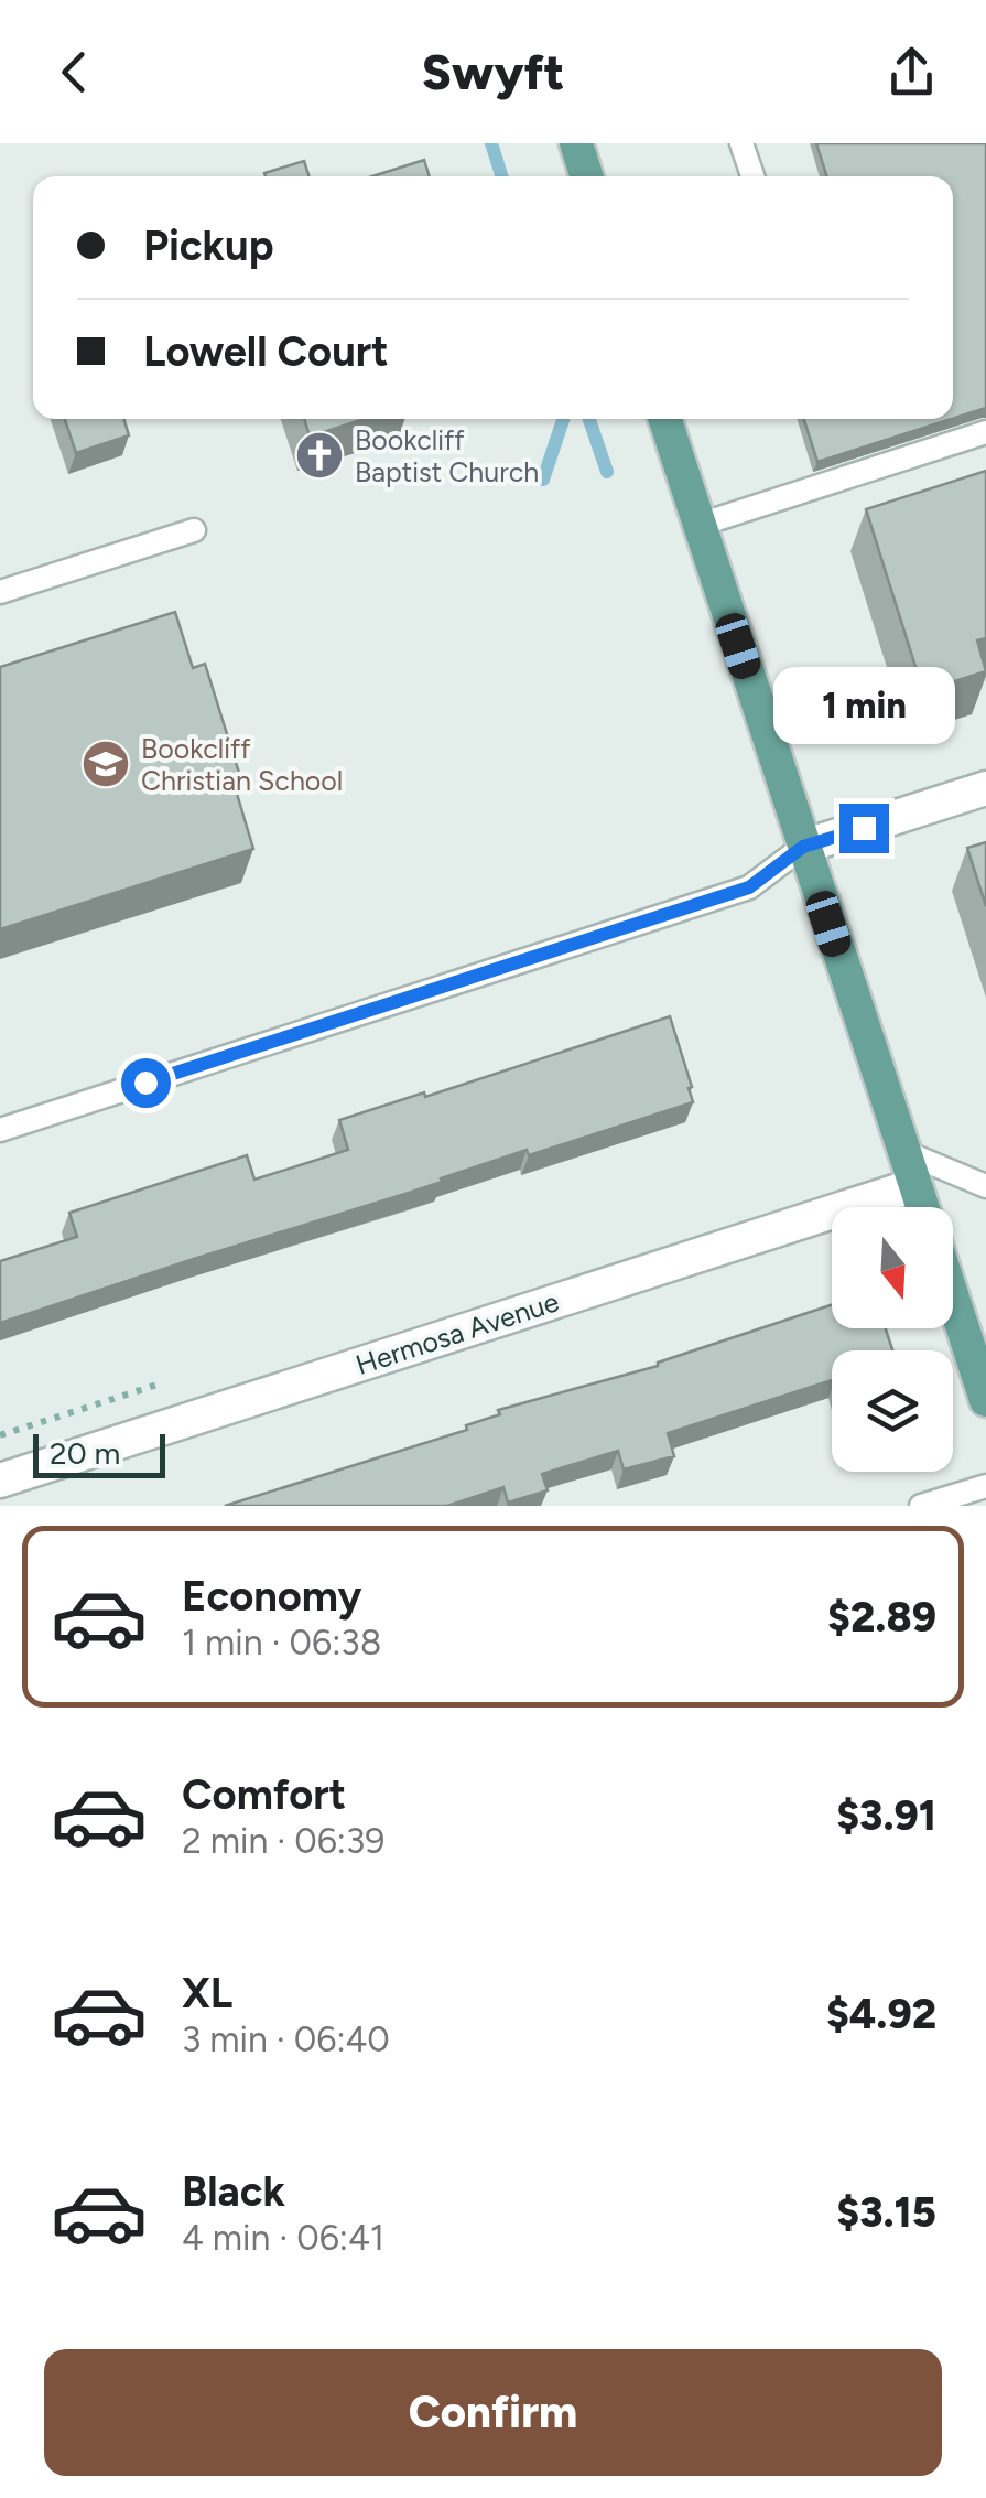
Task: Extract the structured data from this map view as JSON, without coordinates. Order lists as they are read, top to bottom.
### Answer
{
  "streets": {
    "street": ["Hermosa Avenue"]
  },
  "places": {
    "church": ["Bookcliff Baptist Church"],
    "school or university": ["Bookcliff Christian School"]
  },
  "scale_bar": "20 m",
  "north": "bottom",
  "page": {
    "header": "Swyft",
    "banner": ["Pickup", "Lowell Court"],
    "bubble": "1 min",
    "scale": "20 m",
    "list": [
      {
        "name": "Economy",
        "note": "1 min · 06:38",
        "value": "$2.89"
      },
      {
        "name": "Comfort",
        "note": "2 min · 06:39",
        "value": "$3.91"
      },
      {
        "name": "XL",
        "note": "3 min · 06:40",
        "value": "$4.92"
      },
      {
        "name": "Black",
        "note": "4 min · 06:41",
        "value": "$3.15"
      }
    ],
    "buttons": "Confirm"
  }
}
